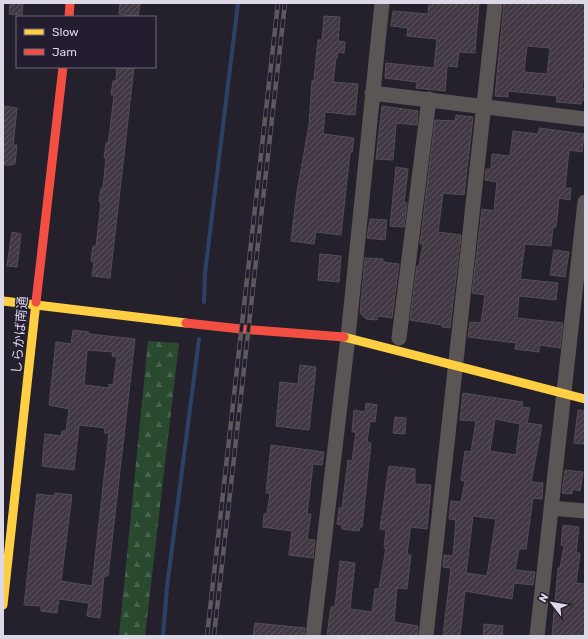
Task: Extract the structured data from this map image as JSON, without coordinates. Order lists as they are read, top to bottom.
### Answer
{
  "streets": {
    "street": ["しらかば南通"]
  },
  "legend": ["Slow", "Jam"],
  "north": "top left"
}
